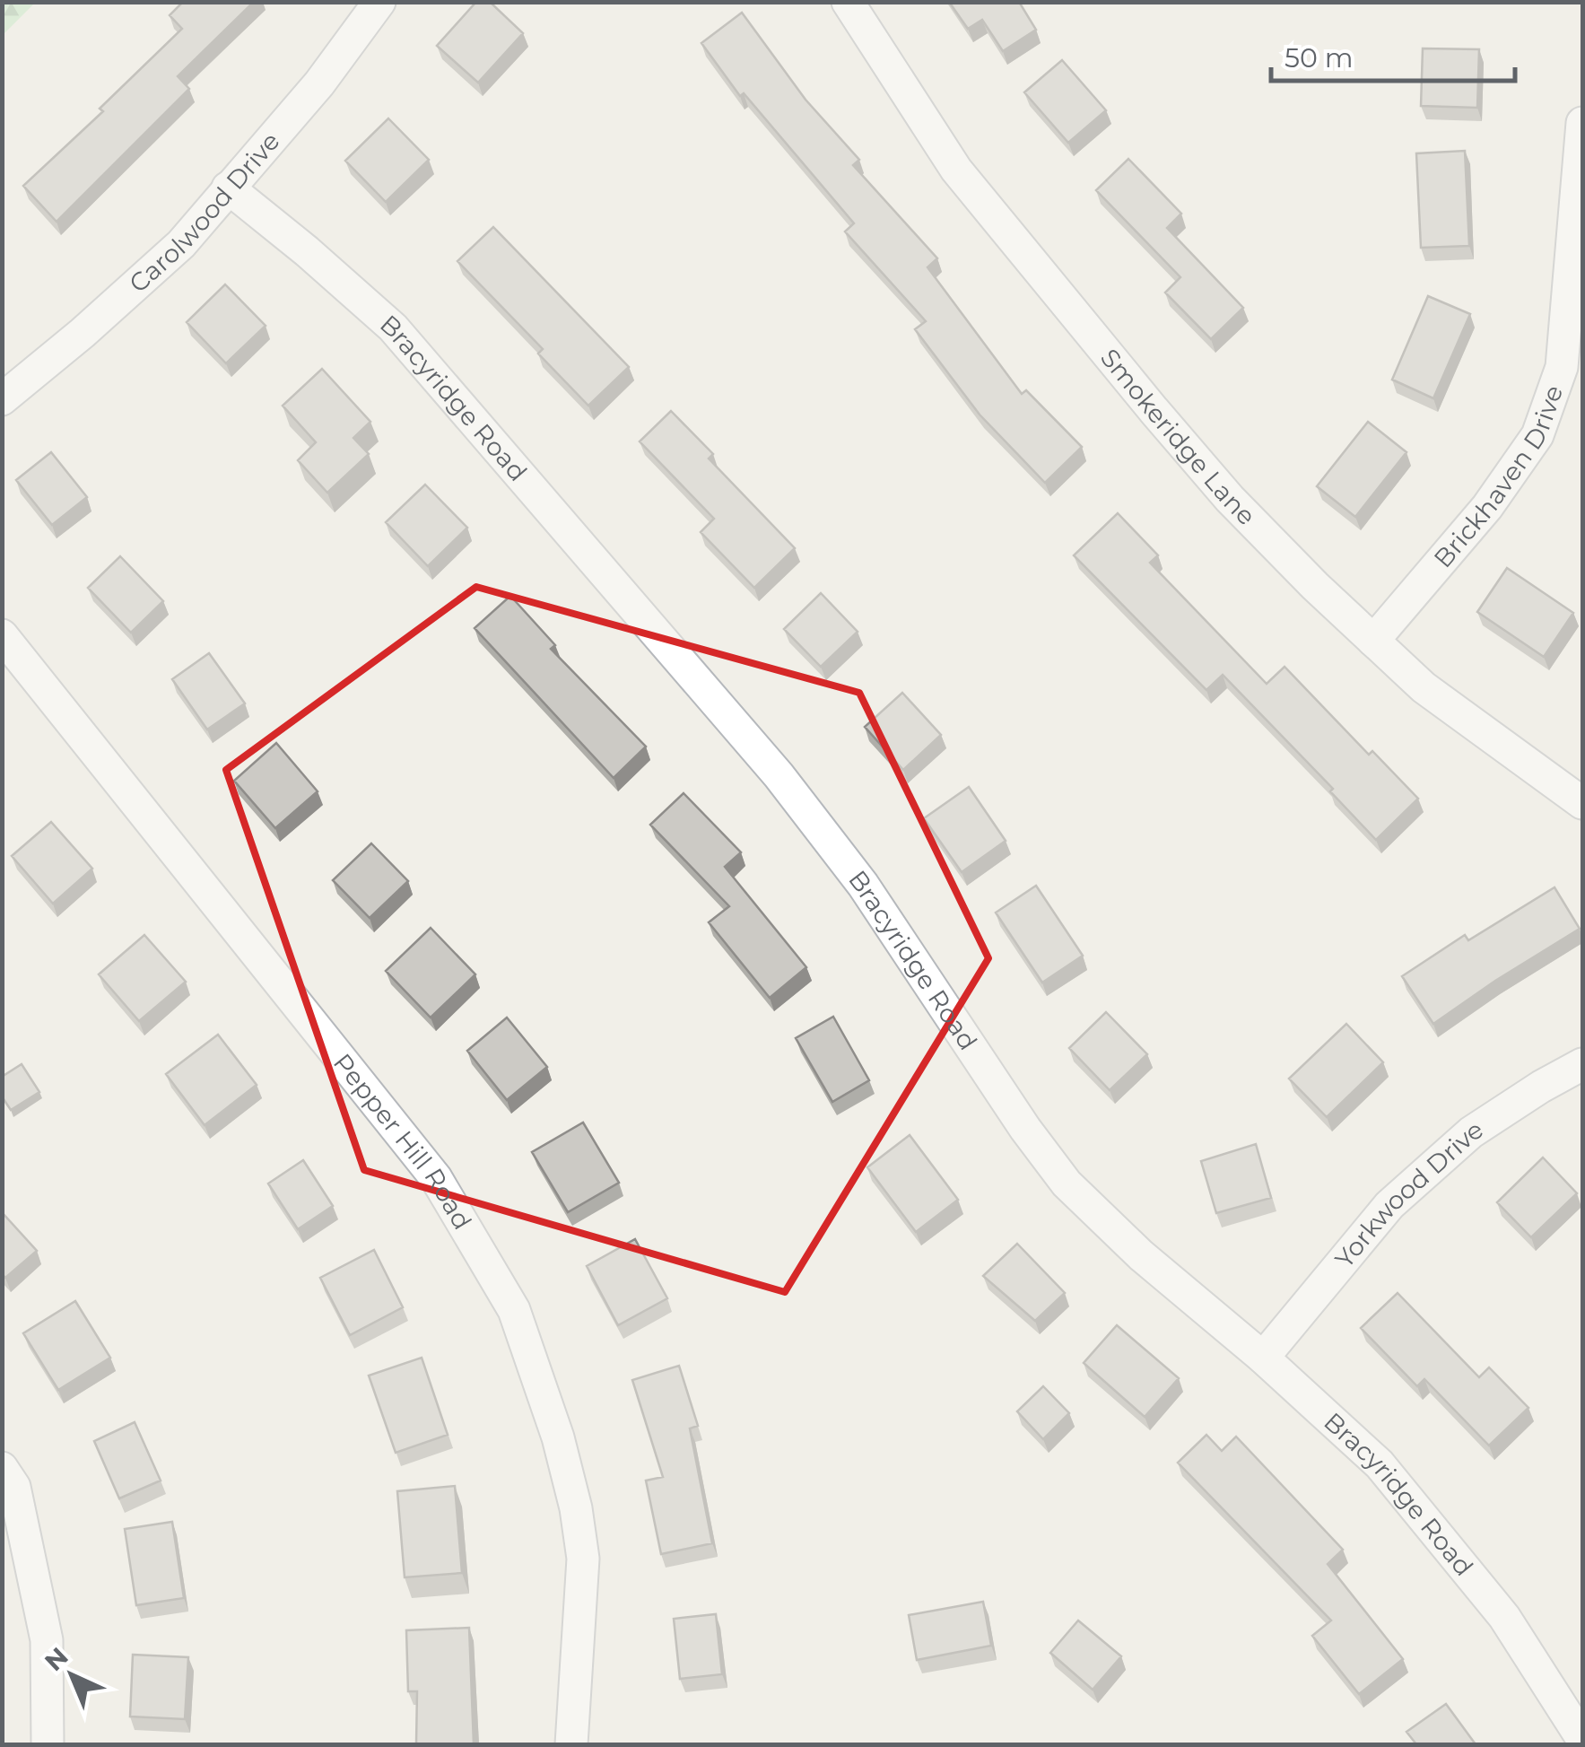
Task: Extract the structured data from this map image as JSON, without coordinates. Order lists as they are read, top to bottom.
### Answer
{
  "streets": {
    "street": [
      "Carolwood Drive",
      "Bracyridge Road",
      "Smokeridge Lane",
      "Brickhaven Drive",
      "Pepper Hill Road",
      "Yorkwood Drive"
    ]
  },
  "crossings": [
    ["Carolwood Drive", "Bracyridge Road"],
    ["Bracyridge Road", "Yorkwood Drive"],
    ["Smokeridge Lane", "Brickhaven Drive"]
  ],
  "scale_bar": "50 m",
  "north": "top left"
}
